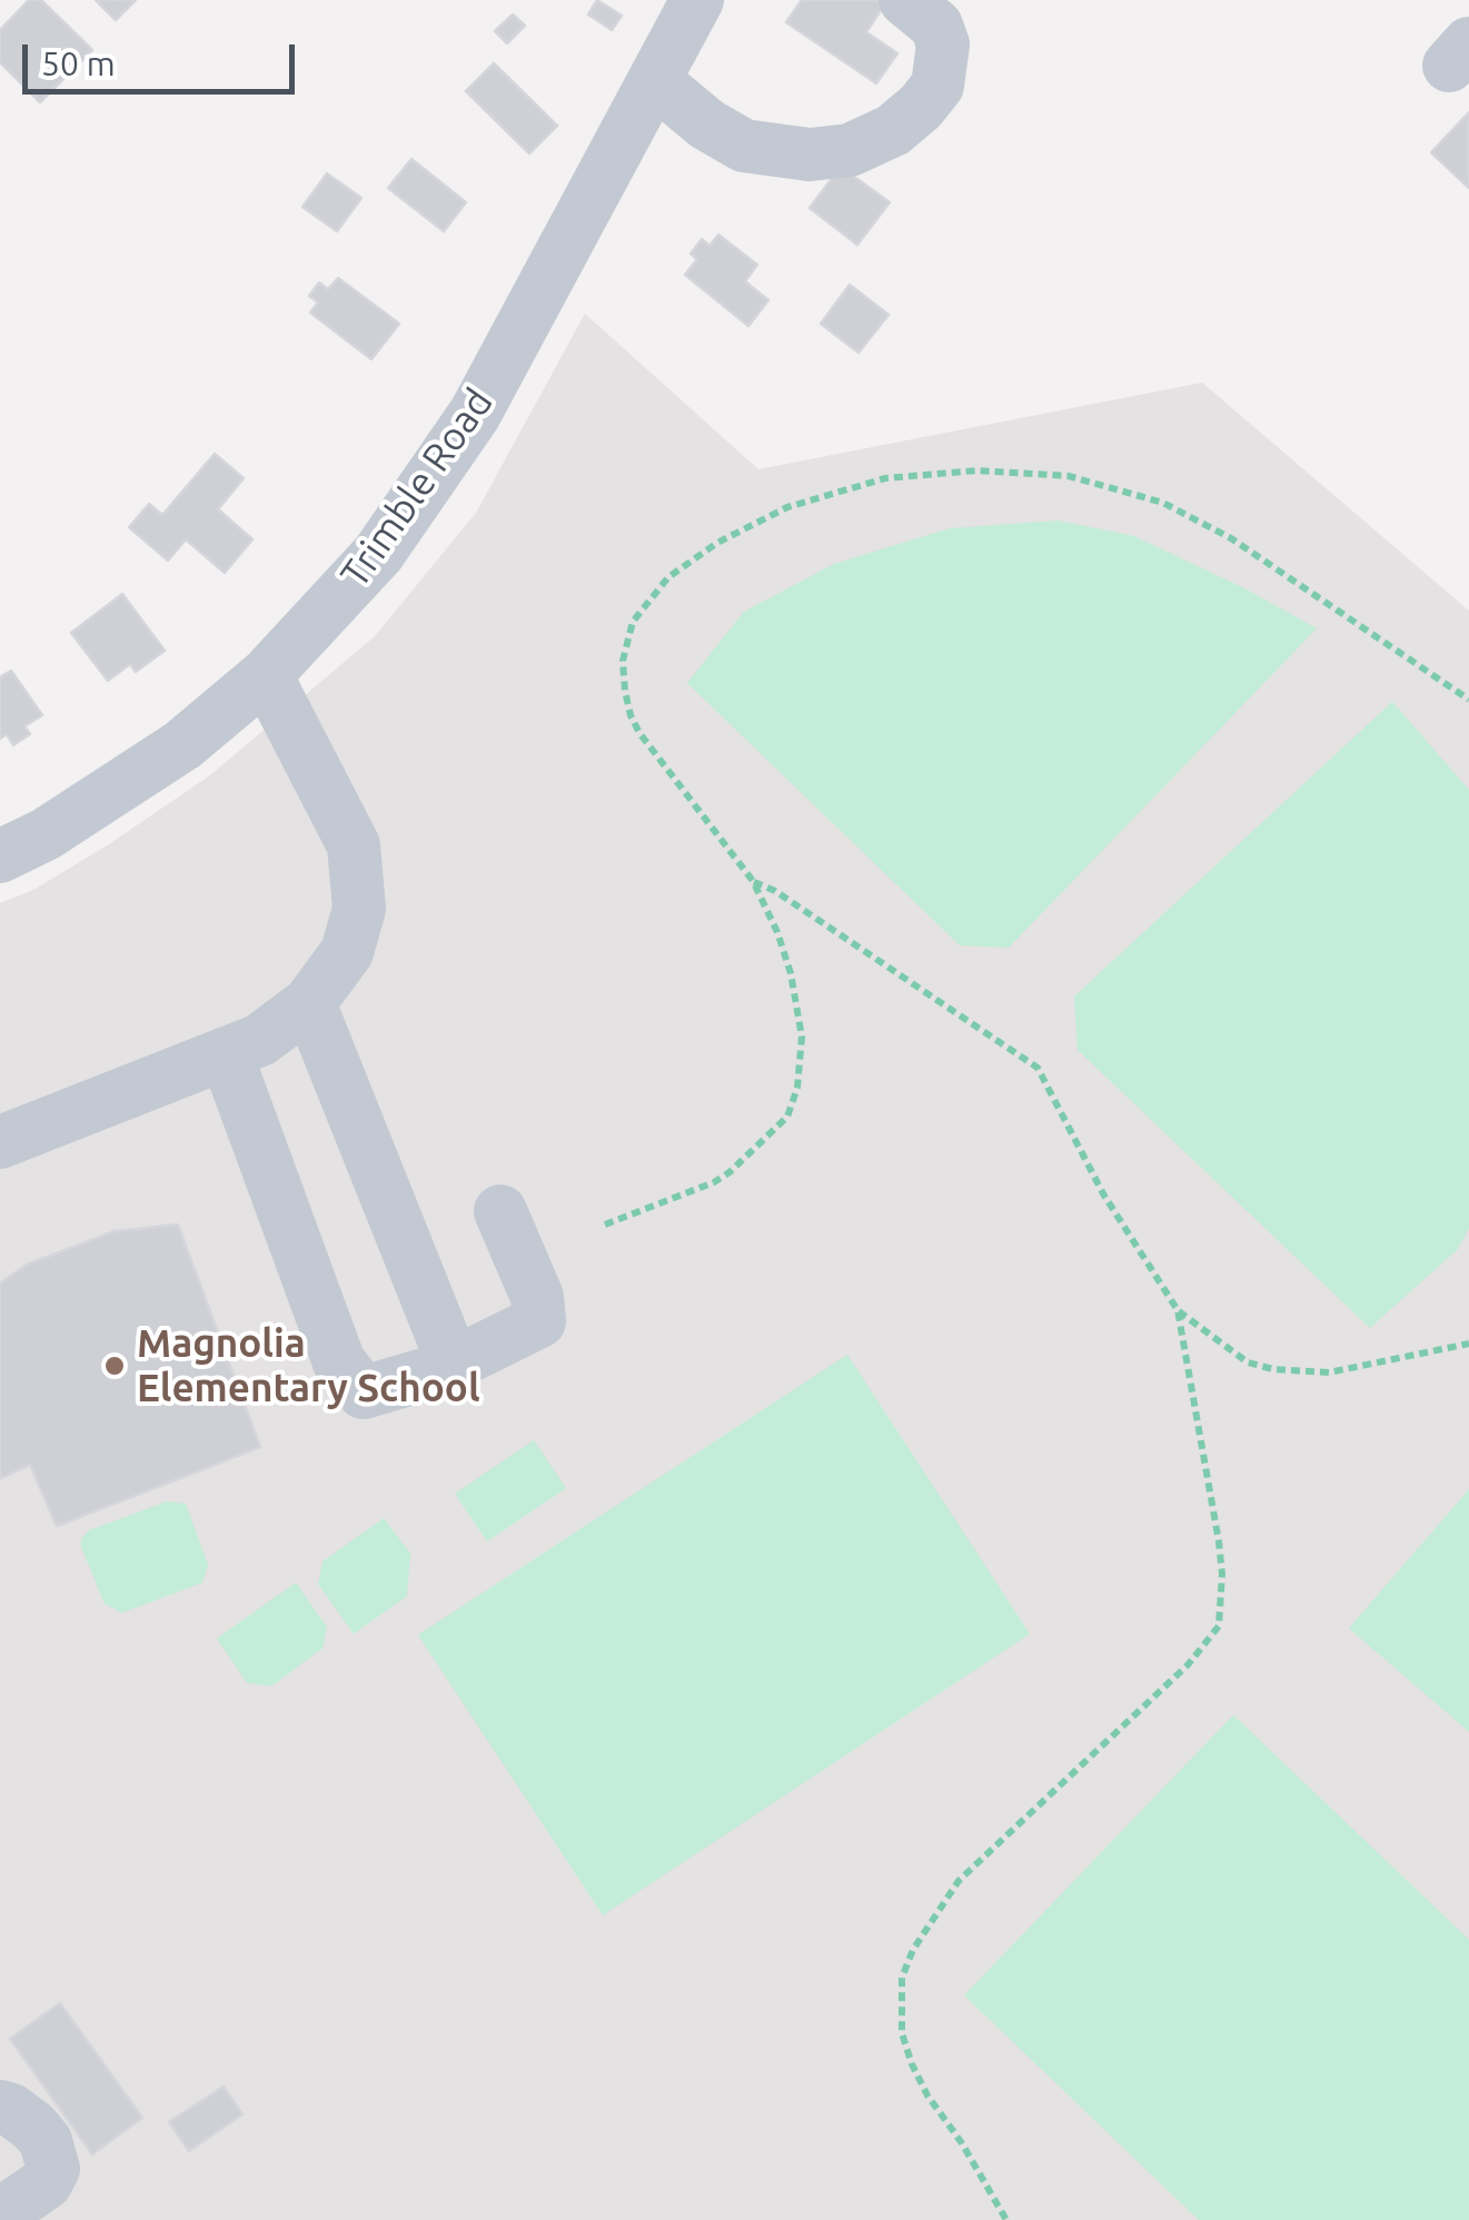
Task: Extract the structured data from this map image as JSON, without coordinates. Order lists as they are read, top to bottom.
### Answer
{
  "streets": {
    "street": ["Trimble Road"]
  },
  "places": ["Magnolia Elementary School"],
  "scale_bar": "50 m"
}
